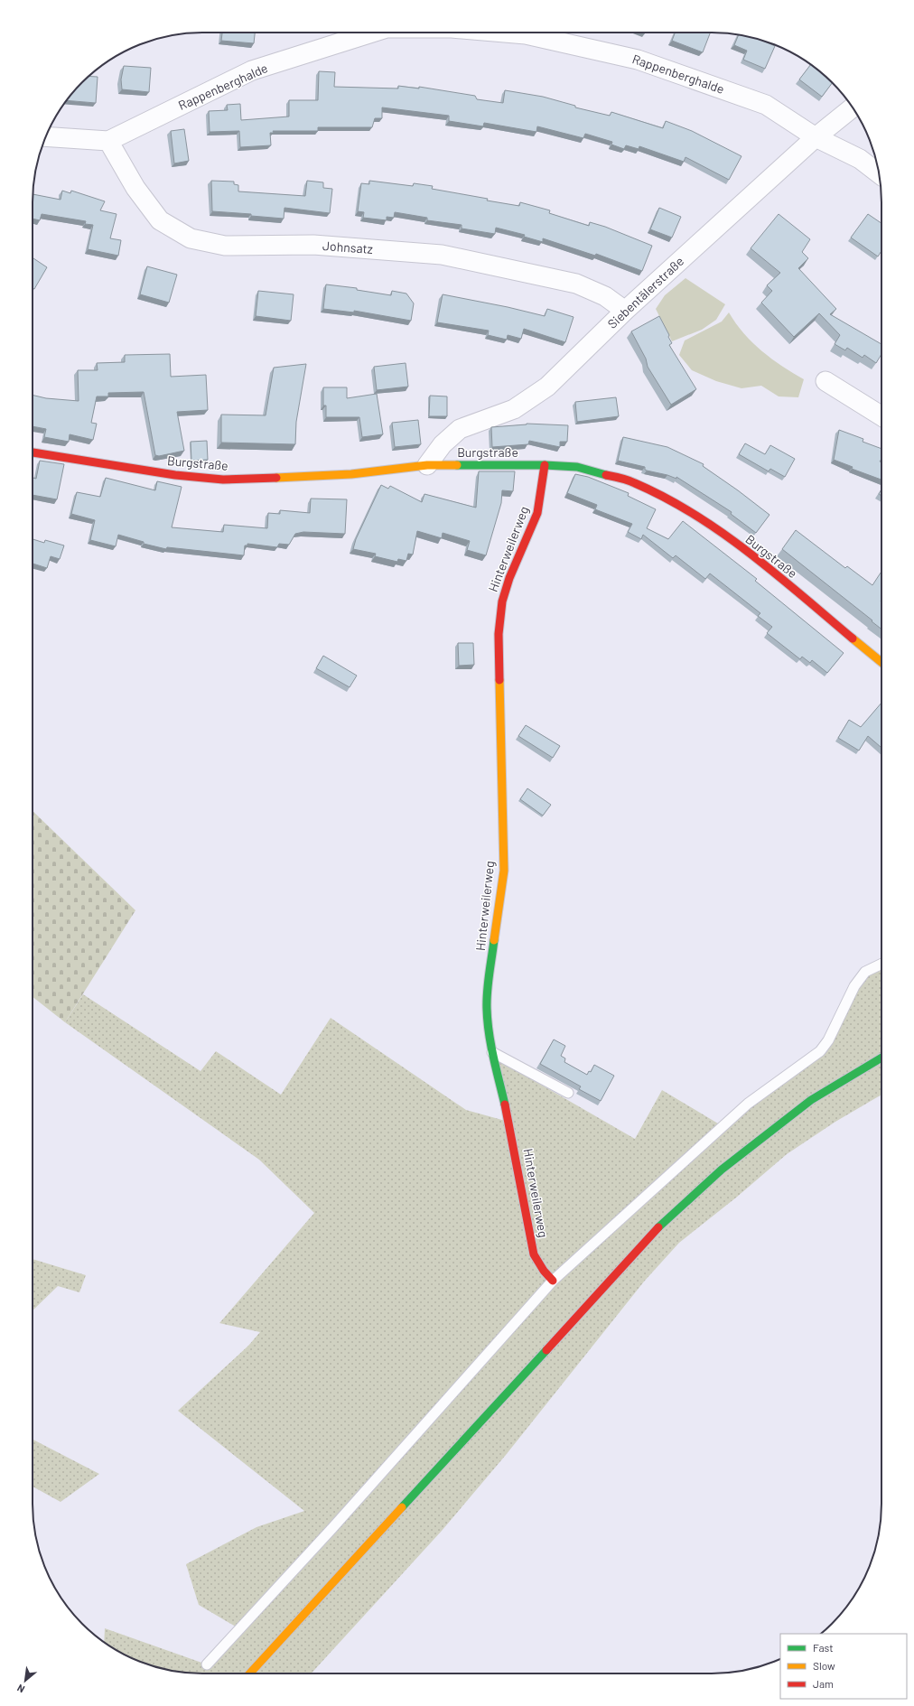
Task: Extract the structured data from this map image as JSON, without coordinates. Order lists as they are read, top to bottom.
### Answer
{
  "streets": {
    "street": [
      "Rappenberghalde",
      "Johnsatz",
      "Siebentälerstraße",
      "Burgstraße",
      "Hinterweilerweg"
    ]
  },
  "crossings": [
    ["Rappenberghalde", "Johnsatz"],
    ["Rappenberghalde", "Siebentälerstraße"],
    ["Johnsatz", "Siebentälerstraße"],
    ["Siebentälerstraße", "Burgstraße"],
    ["Burgstraße", "Hinterweilerweg"]
  ],
  "legend": ["Fast", "Slow", "Jam"],
  "north": "bottom left"
}
